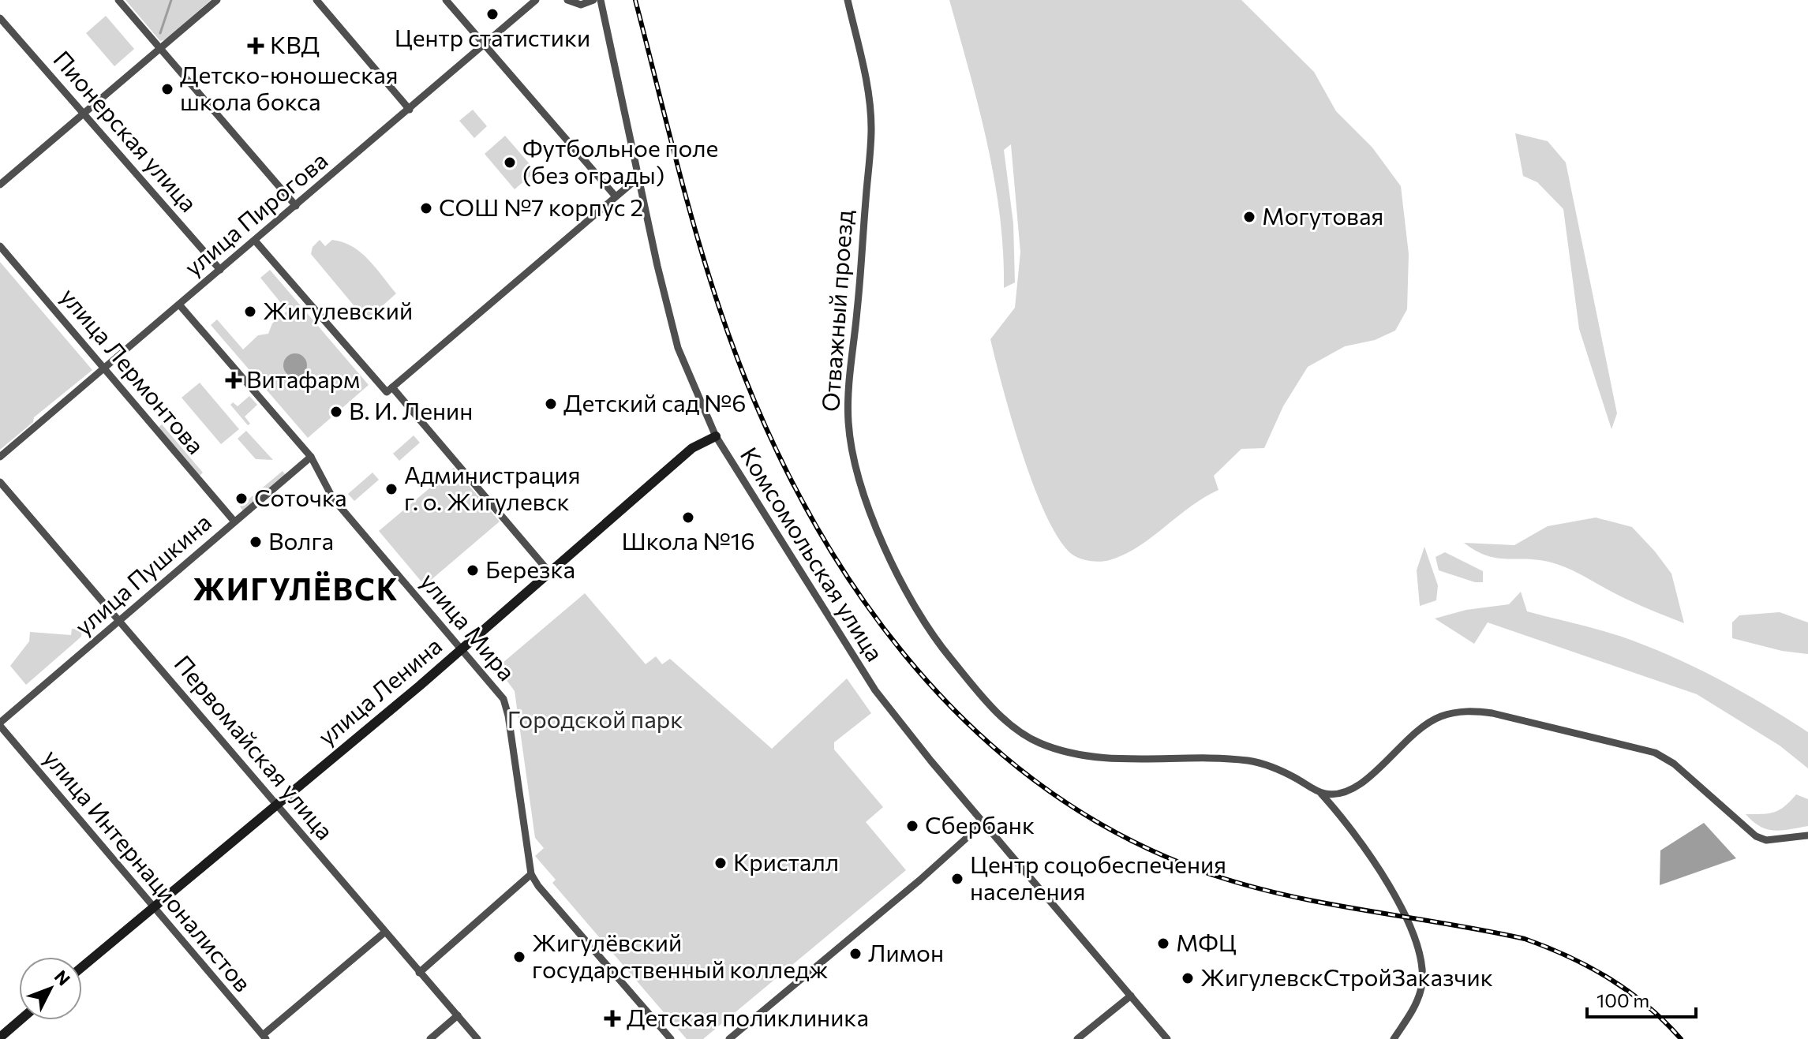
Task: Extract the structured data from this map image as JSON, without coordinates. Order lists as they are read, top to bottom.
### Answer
{
  "streets": {
    "street": [
      "Пионерская улица",
      "улица Пирогова",
      "Отважный проезд",
      "улица Лермонтова",
      "Комсомольская улица",
      "улица Пушкина",
      "улица Мира",
      "улица Ленина",
      "Первомайская улица",
      "улица Интернационалистов"
    ]
  },
  "crossings": [
    ["Пионерская улица", "улица Пирогова"],
    ["улица Пирогова", "улица Лермонтова"],
    ["улица Пирогова", "улица Мира"],
    ["улица Лермонтова", "улица Пушкина"],
    ["Комсомольская улица", "улица Ленина"],
    ["улица Пушкина", "улица Мира"],
    ["улица Пушкина", "Первомайская улица"],
    ["улица Пушкина", "улица Интернационалистов"],
    ["улица Мира", "улица Ленина"],
    ["улица Ленина", "Первомайская улица"],
    ["улица Ленина", "улица Интернационалистов"]
  ],
  "districts": ["ЖИГУЛЁВСК"],
  "parks": ["Городской парк"],
  "places": {
    "other": [
      "Центр статистики",
      "Детско-юношеская школа бокса",
      "Футбольное поле (без ограды)",
      "СОШ №7 корпус 2",
      "Могутовая",
      "Жигулевский",
      "Детский сад №6",
      "В. И. Ленин",
      "Администрация г. о. Жигулевск",
      "Соточка",
      "Школа №16",
      "Волга",
      "Березка",
      "Сбербанк",
      "Кристалл",
      "Центр соцобеспечения населения",
      "МФЦ",
      "Лимон",
      "Жигулёвский государственный колледж",
      "ЖигулевскСтройЗаказчик"
    ],
    "health": ["КВД", "Витафарм", "Детская поликлиника"]
  },
  "scale_bar": "100 m",
  "north": "top right"
}
